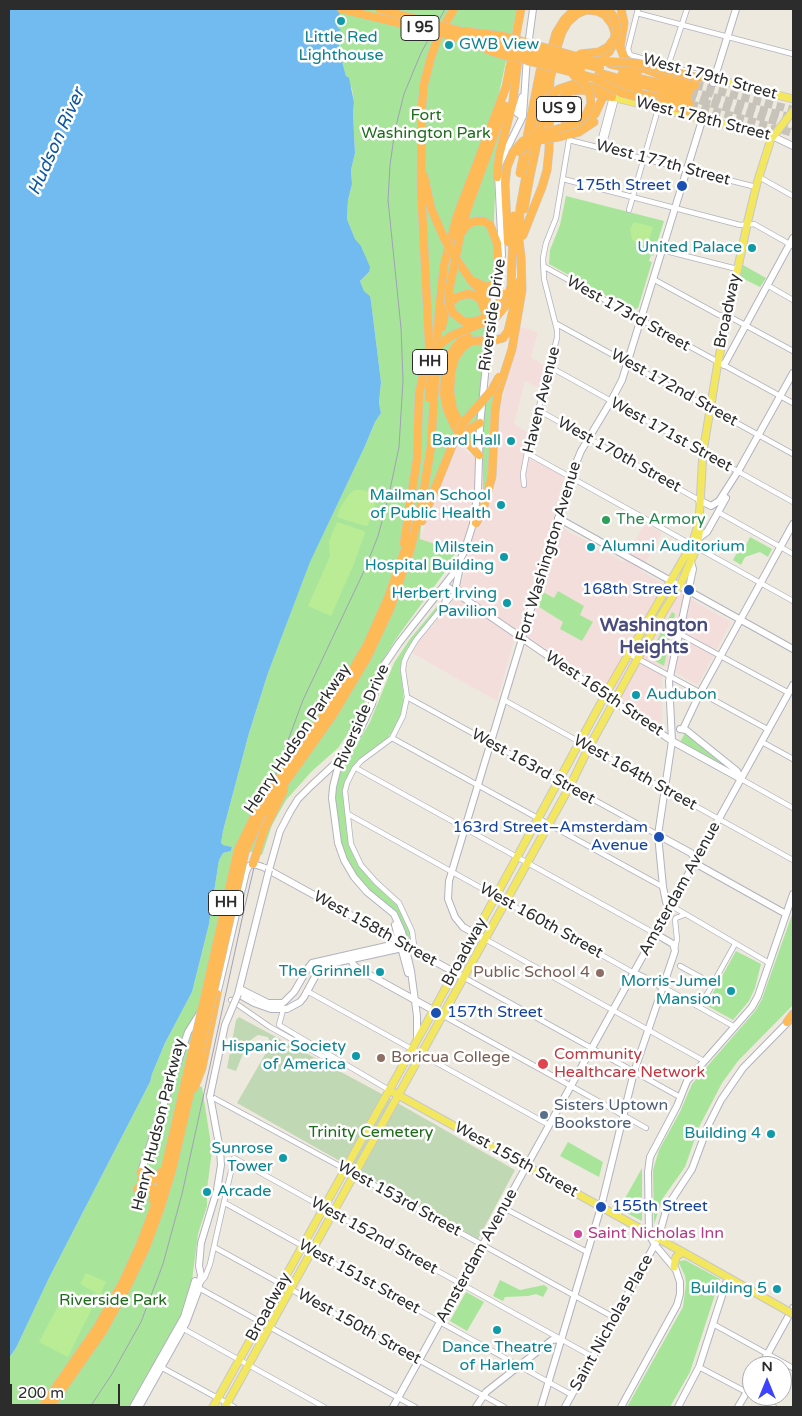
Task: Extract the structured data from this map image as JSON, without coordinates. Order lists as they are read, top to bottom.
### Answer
{
  "streets": {
    "highway": [
      "I 95",
      "US 9",
      "HH",
      "Henry Hudson Parkway"
    ],
    "main road": [
      "West 179th Street",
      "West 178th Street",
      "Broadway",
      "Riverside Drive",
      "Fort Washington Avenue",
      "West 165th Street",
      "West 163rd Street",
      "Amsterdam Avenue",
      "West 160th Street",
      "West 158th Street",
      "West 155th Street",
      "Saint Nicholas Place"
    ],
    "street": [
      "West 177th Street",
      "West 173rd Street",
      "West 172nd Street",
      "Haven Avenue",
      "West 171st Street",
      "West 170th Street",
      "West 164th Street",
      "West 153rd Street",
      "West 152nd Street",
      "West 151st Street",
      "West 150th Street"
    ]
  },
  "crossings": [
    ["I 95", "US 9"],
    ["West 179th Street", "US 9"],
    ["US 9", "West 178th Street"],
    ["US 9", "West 177th Street"],
    ["US 9", "Haven Avenue"],
    ["US 9", "Fort Washington Avenue"],
    ["West 178th Street", "Broadway"],
    ["West 178th Street", "Fort Washington Avenue"],
    ["West 177th Street", "Broadway"],
    ["West 177th Street", "Haven Avenue"],
    ["West 177th Street", "Fort Washington Avenue"],
    ["Broadway", "West 173rd Street"],
    ["Broadway", "West 172nd Street"],
    ["Broadway", "West 171st Street"],
    ["Broadway", "West 170th Street"],
    ["Broadway", "Fort Washington Avenue"],
    ["Broadway", "West 165th Street"],
    ["Broadway", "West 163rd Street"],
    ["Broadway", "West 164th Street"],
    ["Broadway", "West 160th Street"],
    ["Broadway", "West 158th Street"],
    ["Broadway", "West 155th Street"],
    ["Broadway", "West 153rd Street"],
    ["Broadway", "West 152nd Street"],
    ["Broadway", "West 151st Street"],
    ["Broadway", "West 150th Street"],
    ["West 173rd Street", "Haven Avenue"],
    ["West 173rd Street", "Fort Washington Avenue"],
    ["Riverside Drive", "West 165th Street"],
    ["Riverside Drive", "West 163rd Street"],
    ["Riverside Drive", "West 160th Street"],
    ["Riverside Drive", "West 158th Street"],
    ["West 172nd Street", "Haven Avenue"],
    ["West 172nd Street", "Fort Washington Avenue"],
    ["Haven Avenue", "West 171st Street"],
    ["Haven Avenue", "West 170th Street"],
    ["West 171st Street", "Fort Washington Avenue"],
    ["West 170th Street", "Fort Washington Avenue"],
    ["Fort Washington Avenue", "West 165th Street"],
    ["Fort Washington Avenue", "West 163rd Street"],
    ["Fort Washington Avenue", "West 164th Street"],
    ["Fort Washington Avenue", "West 160th Street"],
    ["West 165th Street", "Amsterdam Avenue"],
    ["West 163rd Street", "Amsterdam Avenue"],
    ["West 164th Street", "Amsterdam Avenue"],
    ["Amsterdam Avenue", "West 160th Street"],
    ["Amsterdam Avenue", "West 158th Street"],
    ["Amsterdam Avenue", "West 155th Street"],
    ["Amsterdam Avenue", "West 153rd Street"],
    ["Amsterdam Avenue", "West 152nd Street"],
    ["Amsterdam Avenue", "West 151st Street"],
    ["Amsterdam Avenue", "West 150th Street"],
    ["West 155th Street", "Saint Nicholas Place"],
    ["West 153rd Street", "Saint Nicholas Place"],
    ["West 152nd Street", "West 151st Street"],
    ["West 152nd Street", "Saint Nicholas Place"],
    ["West 151st Street", "Saint Nicholas Place"]
  ],
  "districts": ["Washington Heights"],
  "water": ["Hudson River"],
  "parks": ["Fort Washington Park", "Trinity Cemetery", "Riverside Park"],
  "places": [
    "Little Red Lighthouse",
    "GWB View",
    "175th Street",
    "United Palace",
    "Bard Hall",
    "Mailman School of Public Health",
    "The Armory",
    "Alumni Auditorium",
    "Milstein Hospital Building",
    "168th Street",
    "Herbert Irving Pavilion",
    "Audubon",
    "163rd Street–Amsterdam Avenue",
    "The Grinnell",
    "Public School 4",
    "Morris-Jumel Mansion",
    "157th Street",
    "Hispanic Society of America",
    "Boricua College",
    "Community Healthcare Network",
    "Sisters Uptown Bookstore",
    "Building 4",
    "Sunrose Tower",
    "Arcade",
    "155th Street",
    "Saint Nicholas Inn",
    "Building 5",
    "Dance Theatre of Harlem"
  ],
  "scale_bar": "200 m",
  "north": "top"
}
